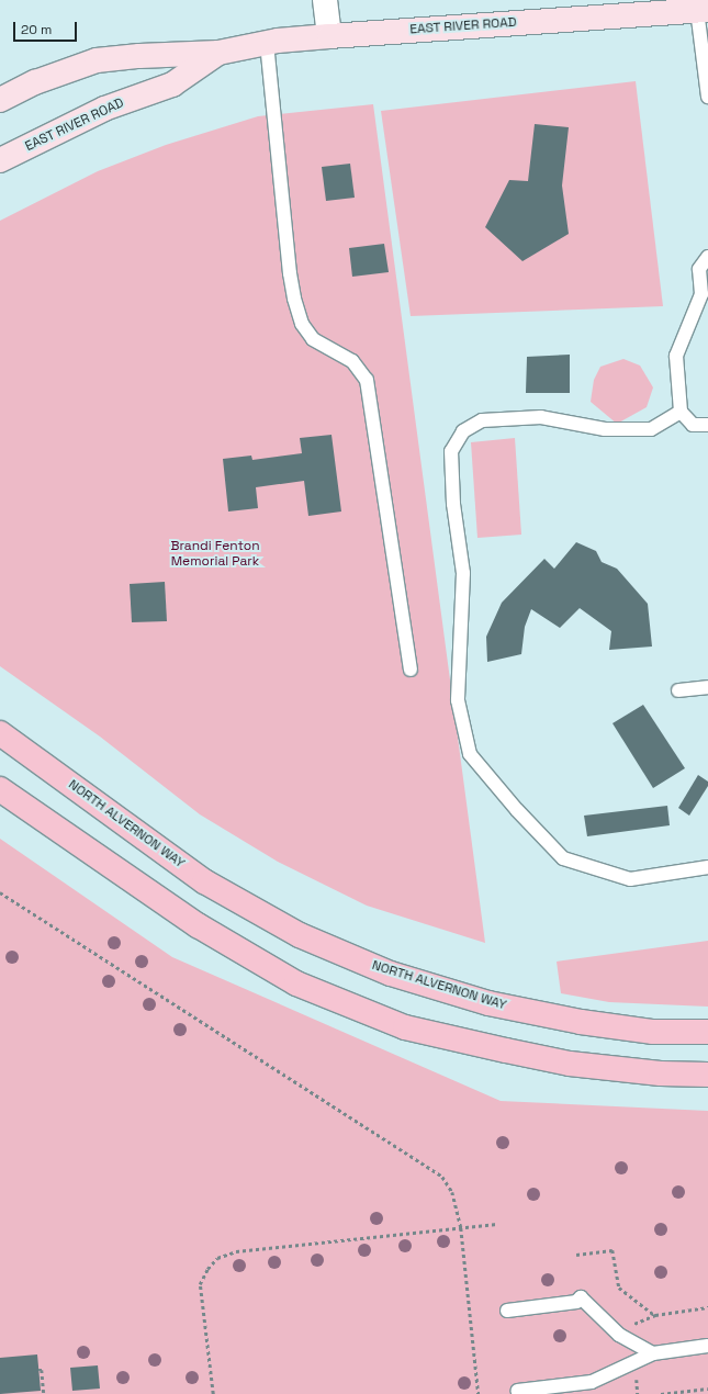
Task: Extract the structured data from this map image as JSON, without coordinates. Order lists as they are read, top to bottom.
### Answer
{
  "streets": {
    "main road": ["NORTH ALVERNON WAY"],
    "street": ["EAST RIVER ROAD"]
  },
  "parks": ["Brandi Fenton Memorial Park"],
  "scale_bar": "20 m"
}
